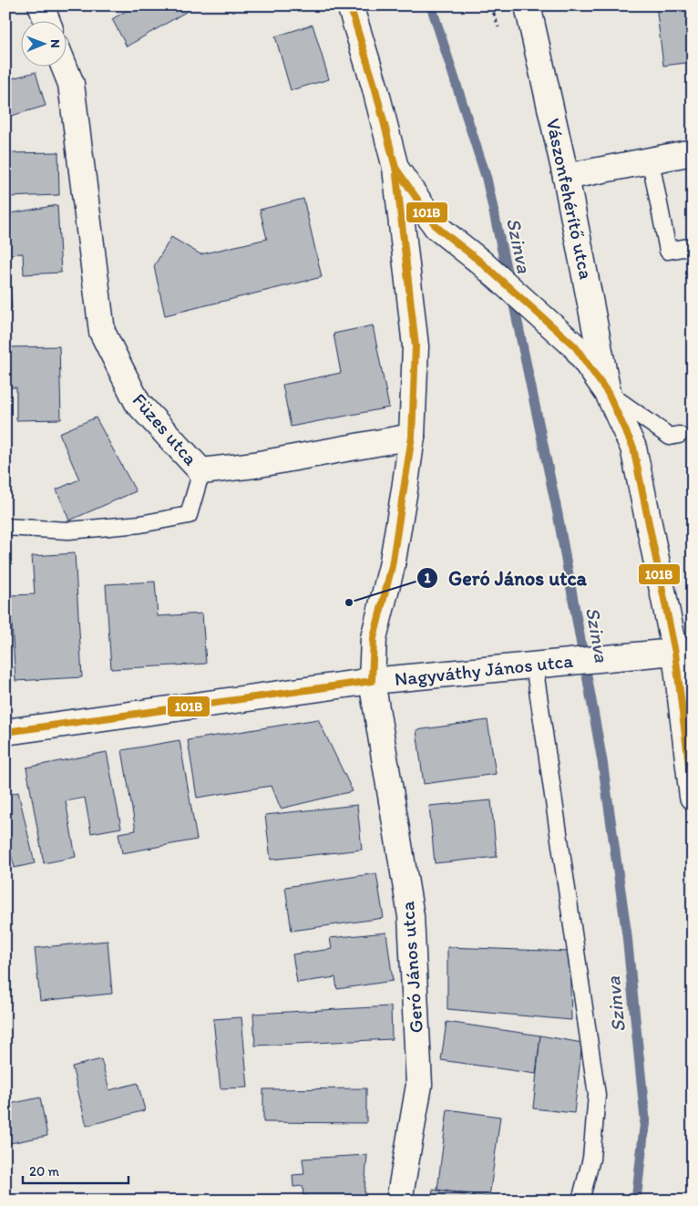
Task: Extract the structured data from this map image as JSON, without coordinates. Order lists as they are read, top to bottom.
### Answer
{
  "streets": {
    "street": [
      "Vászonfehérítő utca",
      "Füzes utca",
      "Nagyváthy János utca",
      "Geró János utca"
    ]
  },
  "crossings": [
    ["Füzes utca", "Geró János utca"],
    ["Nagyváthy János utca", "Geró János utca"]
  ],
  "water": ["Szinva"],
  "places": ["Geró János utca"],
  "lines": ["transit line 101B"],
  "scale_bar": "20 m",
  "north": "right"
}
